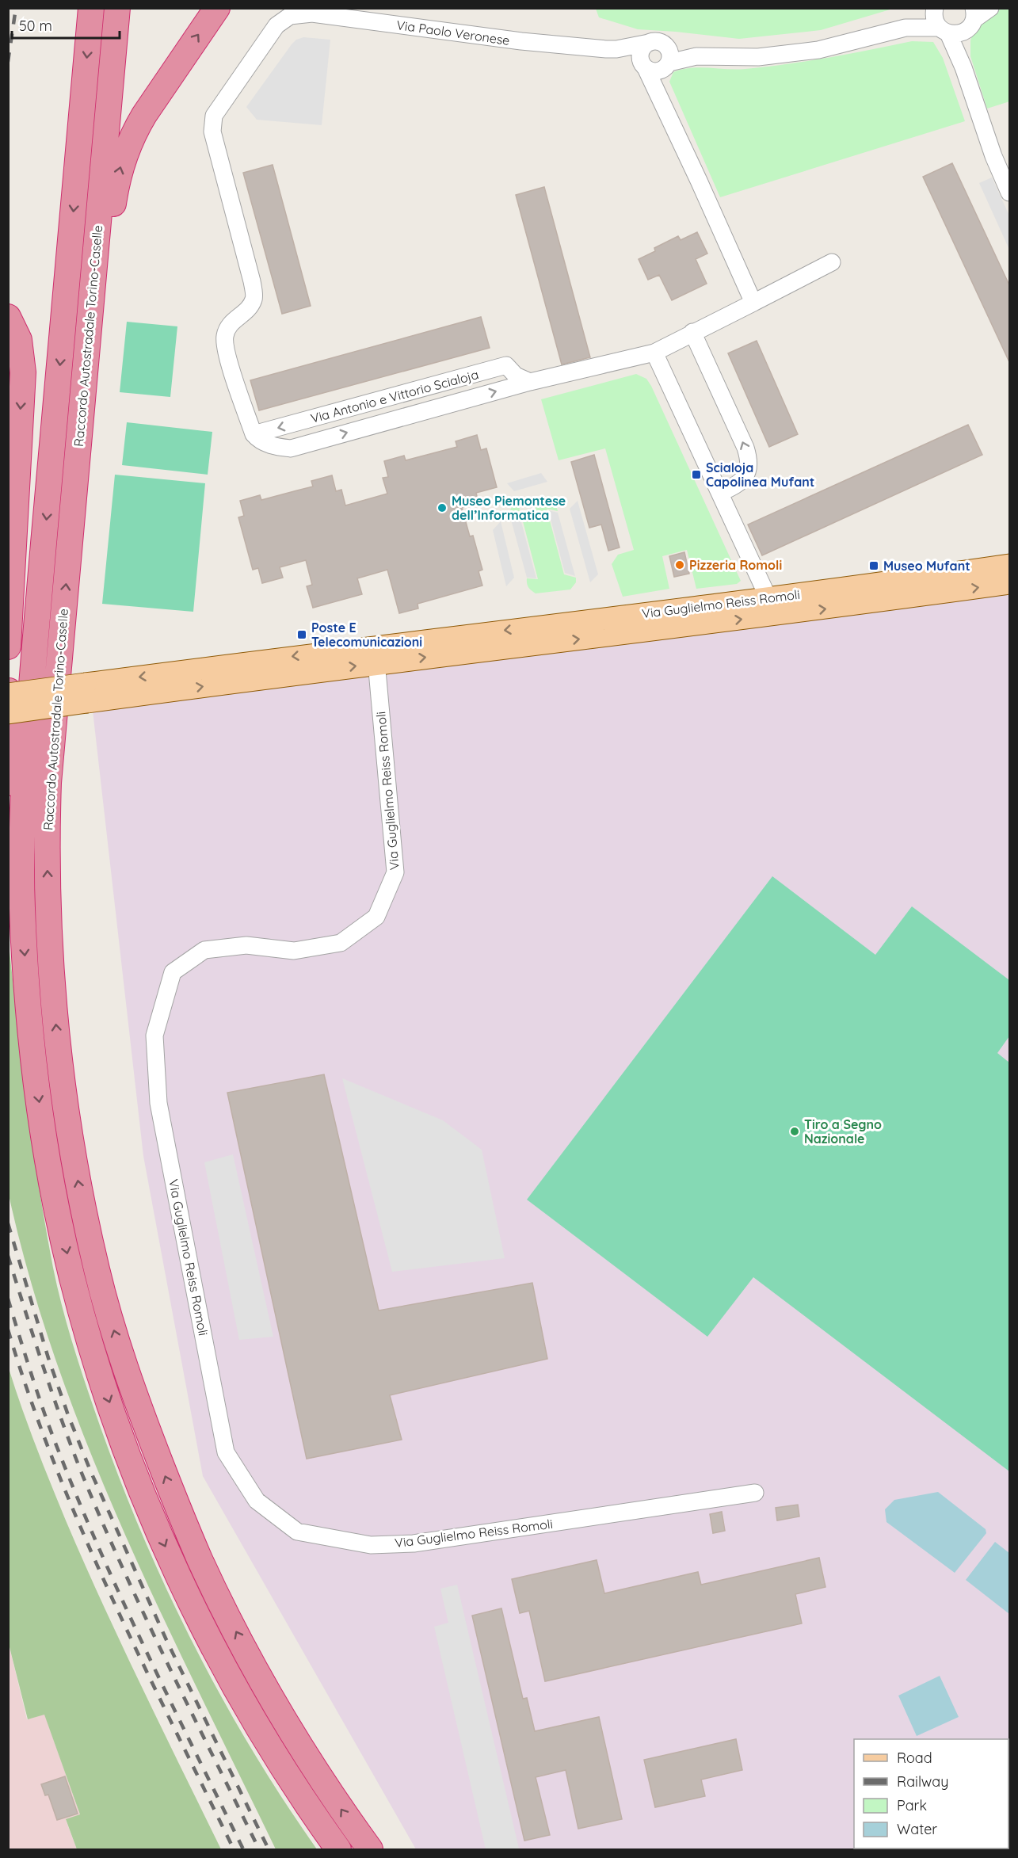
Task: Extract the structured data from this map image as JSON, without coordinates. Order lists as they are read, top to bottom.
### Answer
{
  "streets": {
    "highway": ["Raccordo Autostradale Torino-Caselle"],
    "main road": ["Via Guglielmo Reiss Romoli"],
    "street": ["Via Paolo Veronese", "Via Antonio e Vittorio Scialoja"]
  },
  "crossings": [
    ["Via Paolo Veronese", "Via Antonio e Vittorio Scialoja"]
  ],
  "places": {
    "transit": ["Scialoja Capolinea Mufant", "Museo Mufant", "Poste E Telecomunicazioni"],
    "other": ["Museo Piemontese dell’Informatica", "Pizzeria Romoli", "Tiro a Segno Nazionale"]
  },
  "legend": [
    "Road",
    "Railway",
    "Park",
    "Water"
  ],
  "scale_bar": "50 m"
}
